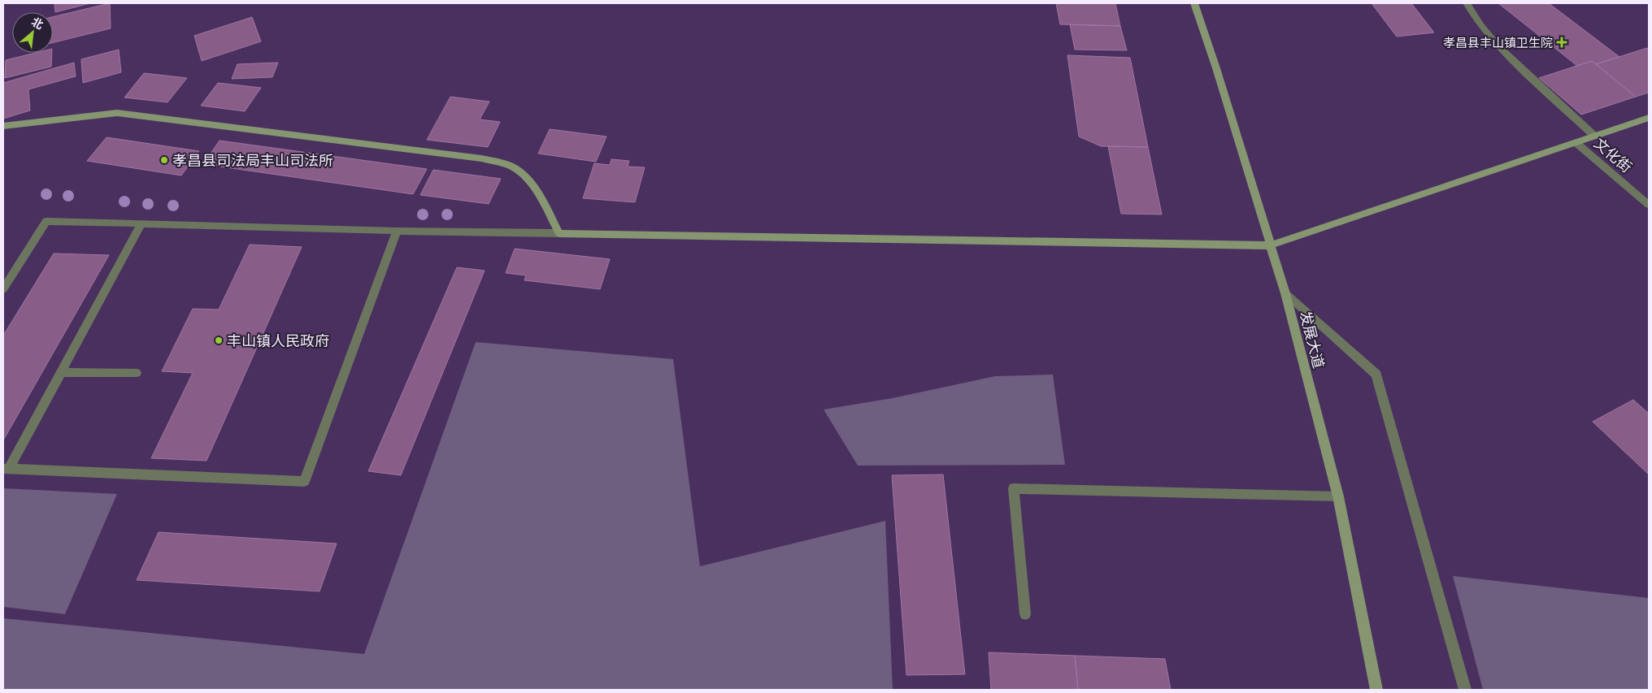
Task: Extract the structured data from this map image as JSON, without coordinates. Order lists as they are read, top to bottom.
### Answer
{
  "streets": {
    "street": ["文化街", "发展大道"]
  },
  "places": {
    "health": ["孝昌县丰山镇卫生院"],
    "other": ["孝昌县司法局丰山司法所", "丰山镇人民政府"]
  },
  "north": "top right"
}
